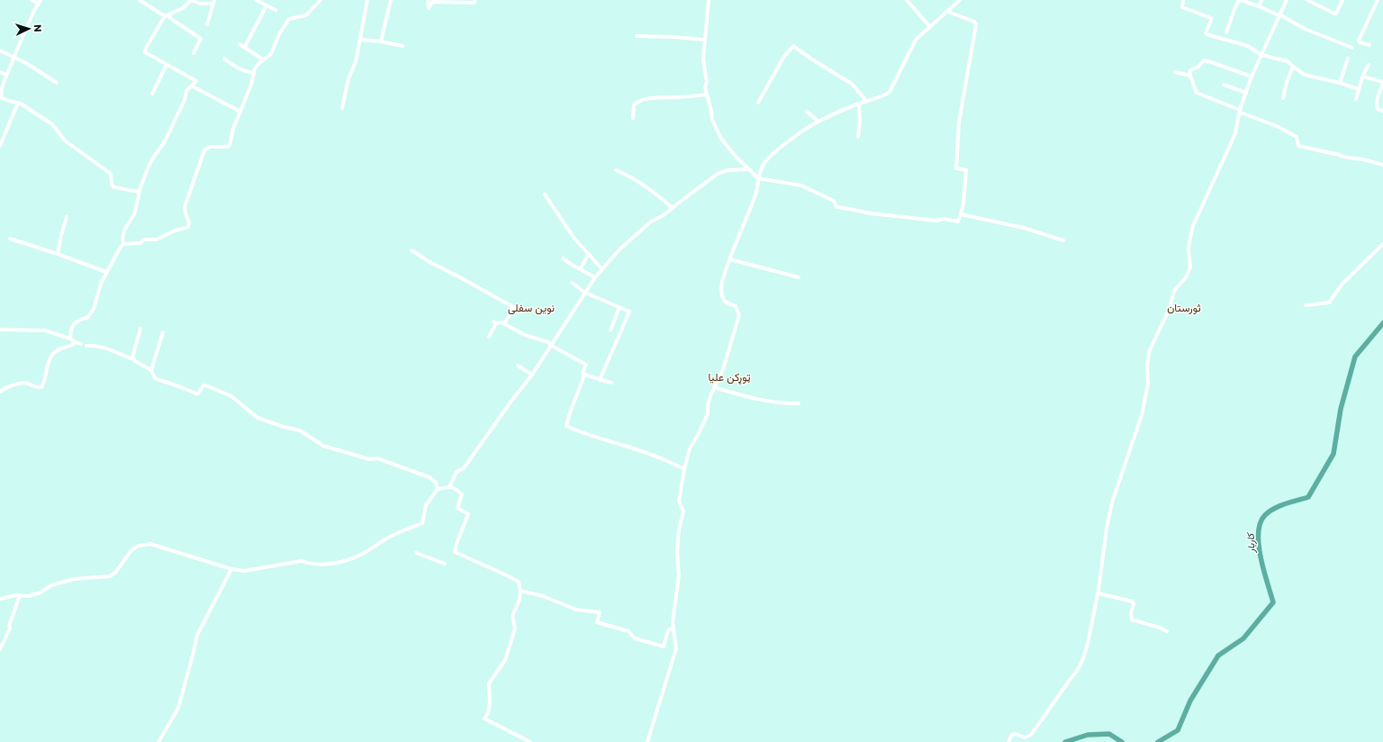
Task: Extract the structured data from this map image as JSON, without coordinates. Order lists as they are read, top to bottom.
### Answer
{
  "districts": ["نوین سفلى", "ثورستان", "ټوړکن علیا"],
  "water": ["کاربار"],
  "north": "right"
}
